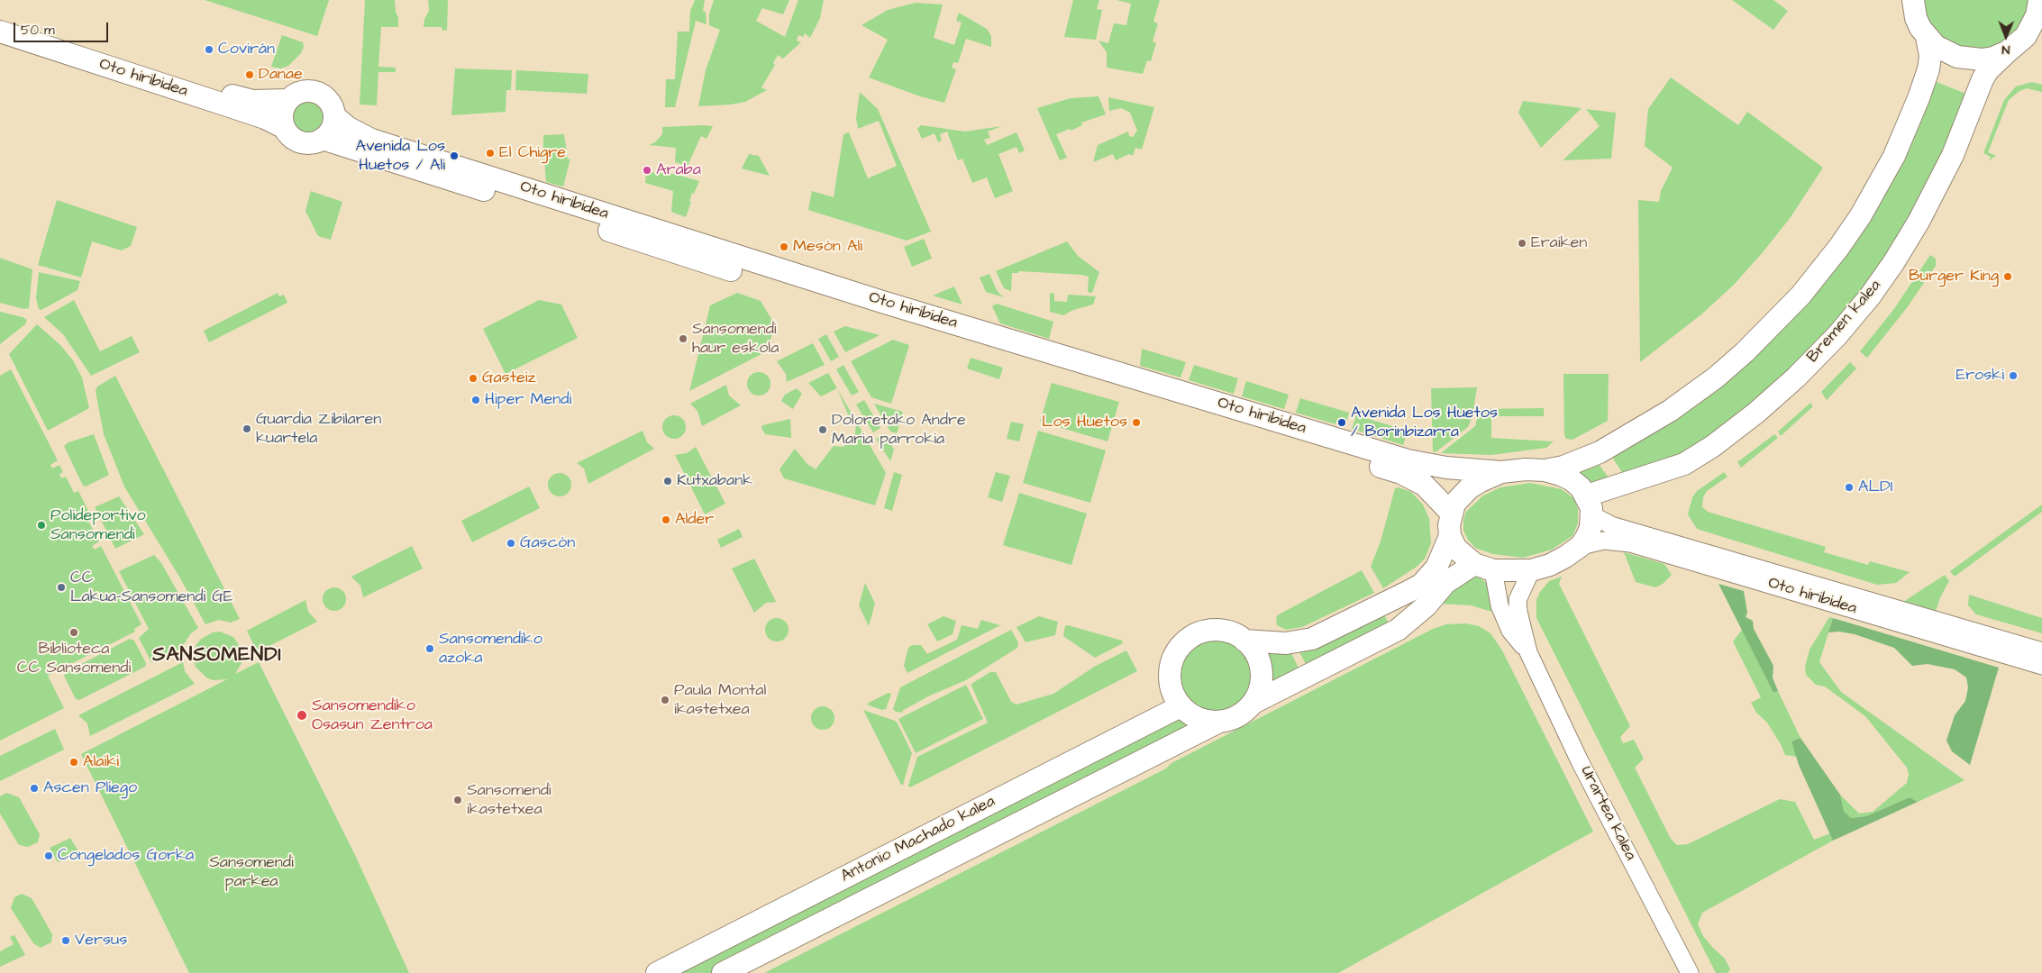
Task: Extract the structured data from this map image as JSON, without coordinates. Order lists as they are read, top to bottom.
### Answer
{
  "streets": {
    "main road": ["Oto hiribidea", "Bremen kalea", "Antonio Machado kalea"],
    "street": ["Urartea kalea"]
  },
  "crossings": [
    ["Oto hiribidea", "Bremen kalea"],
    ["Oto hiribidea", "Urartea kalea"],
    ["Bremen kalea", "Urartea kalea"]
  ],
  "districts": ["SANSOMENDI"],
  "parks": ["Sansomendi parkea"],
  "places": [
    "Covirán",
    "Danae",
    "El Chigre",
    "Avenida Los Huetos / Ali",
    "Araba",
    "Eraiken",
    "Mesón Ali",
    "Burger King",
    "Sansomendi haur eskola",
    "Eroski",
    "Gasteiz",
    "Hiper Mendi",
    "Los Huetos",
    "Avenida Los Huetos / Borinbizarra",
    "Guardia Zibilaren kuartela",
    "Doloretako Andre Maria parrokia",
    "Kutxabank",
    "ALDI",
    "Alder",
    "Polideportivo Sansomendi",
    "Gascón",
    "CC Lakua-Sansomendi GE",
    "Biblioteca CC Sansomendi",
    "Sansomendiko azoka",
    "Paula Montal ikastetxea",
    "Sansomendiko Osasun Zentroa",
    "Alaiki",
    "Ascen Pliego",
    "Sansomendi ikastetxea",
    "Congelados Gorka",
    "Versus"
  ],
  "scale_bar": "50 m",
  "north": "bottom"
}
